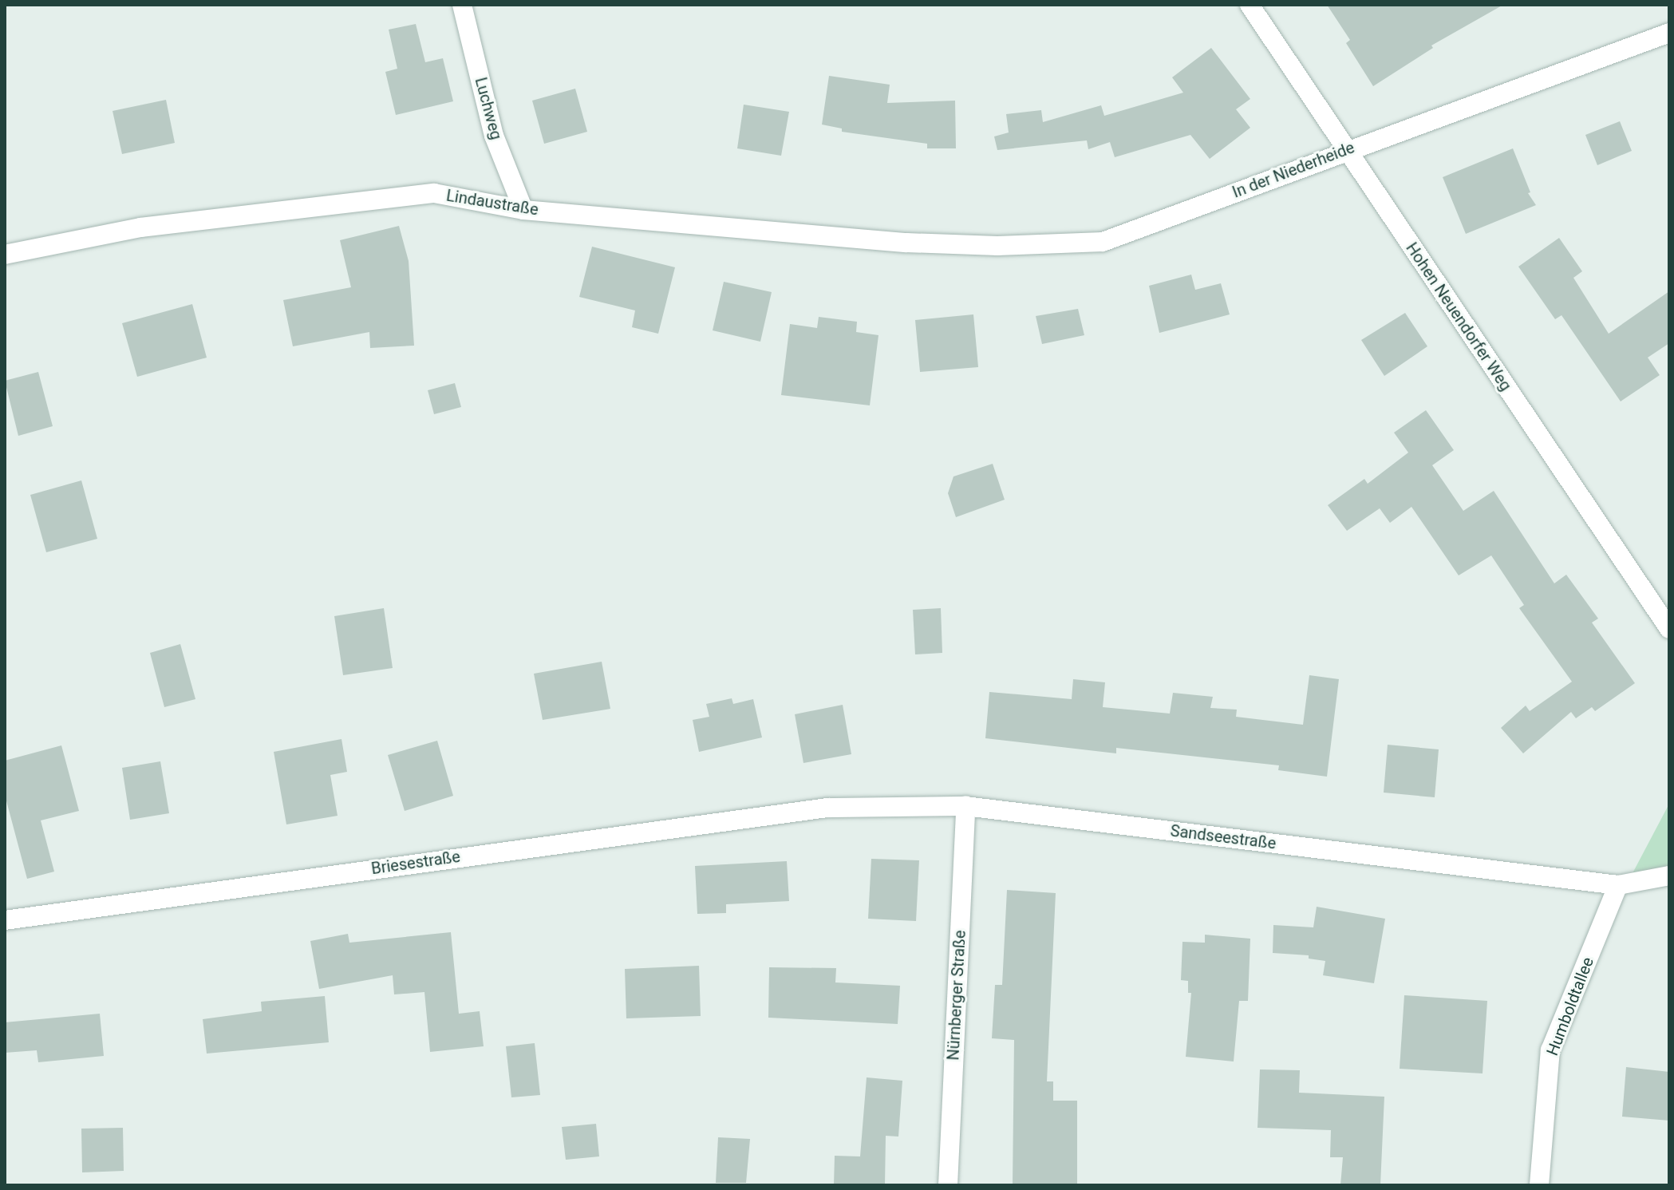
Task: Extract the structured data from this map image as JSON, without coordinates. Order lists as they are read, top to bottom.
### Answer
{
  "streets": {
    "street": [
      "Luchweg",
      "In der Niederheide",
      "Lindaustraße",
      "Hohen Neuendorfer Weg",
      "Sandseestraße",
      "Briesestraße",
      "Nürnberger Straße",
      "Humboldtallee"
    ]
  },
  "crossings": [
    ["Luchweg", "Lindaustraße"],
    ["In der Niederheide", "Lindaustraße"],
    ["In der Niederheide", "Hohen Neuendorfer Weg"],
    ["Sandseestraße", "Briesestraße"],
    ["Sandseestraße", "Nürnberger Straße"],
    ["Sandseestraße", "Humboldtallee"]
  ]
}
